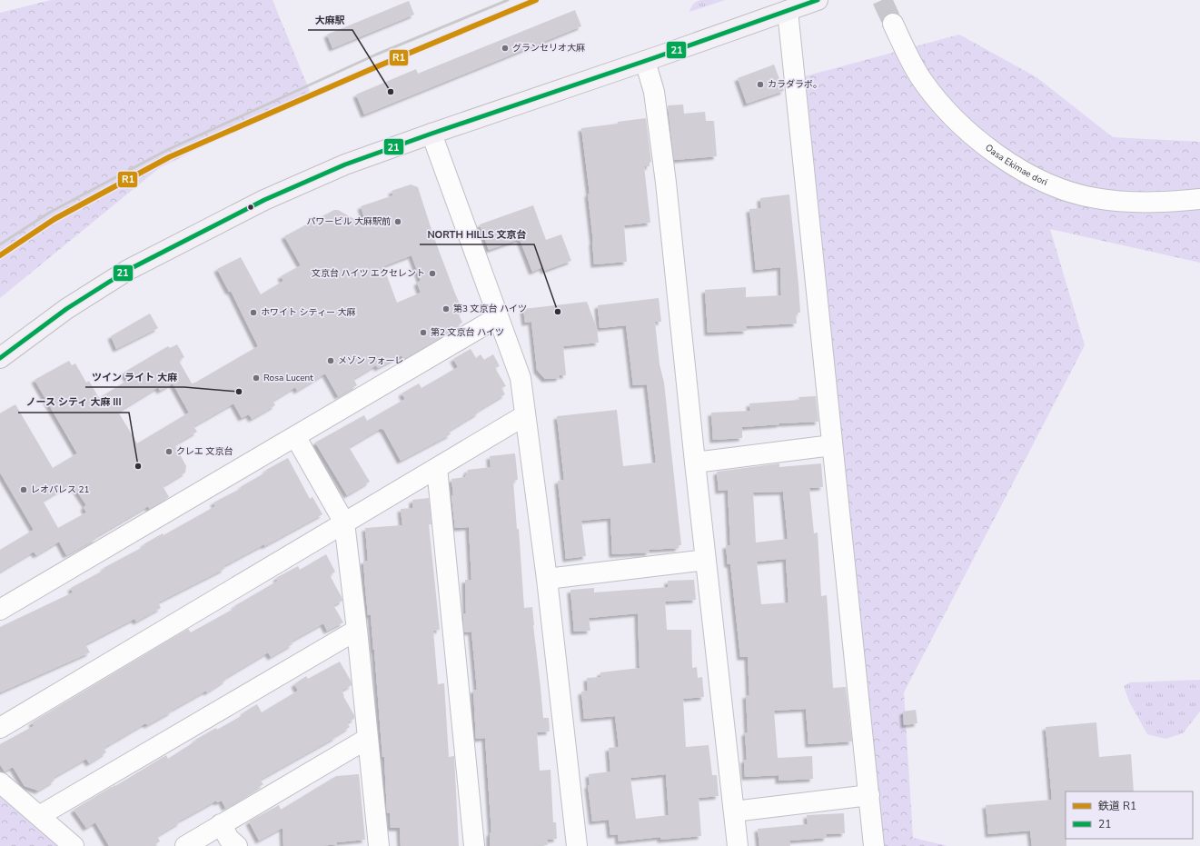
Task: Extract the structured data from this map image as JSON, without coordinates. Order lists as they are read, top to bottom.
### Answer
{
  "streets": {
    "street": ["Oasa Ekimae dori"]
  },
  "places": [
    "グランセリオ大麻",
    "カラダラボ。",
    "大麻駅",
    "パワービル 大麻駅前",
    "文京台 ハイツ エクセレント",
    "第3 文京台 ハイツ",
    "NORTH HILLS 文京台",
    "ホワイト シティー 大麻",
    "第2 文京台 ハイツ",
    "メゾン フォーレ",
    "Rosa Lucent",
    "ツイン ライト 大麻",
    "クレエ 文京台",
    "ノース シティ 大麻 III",
    "レオパレス 21"
  ],
  "lines": ["rail line R1", "transit line 21"],
  "legend": ["鉄道 R1", "21"]
}
